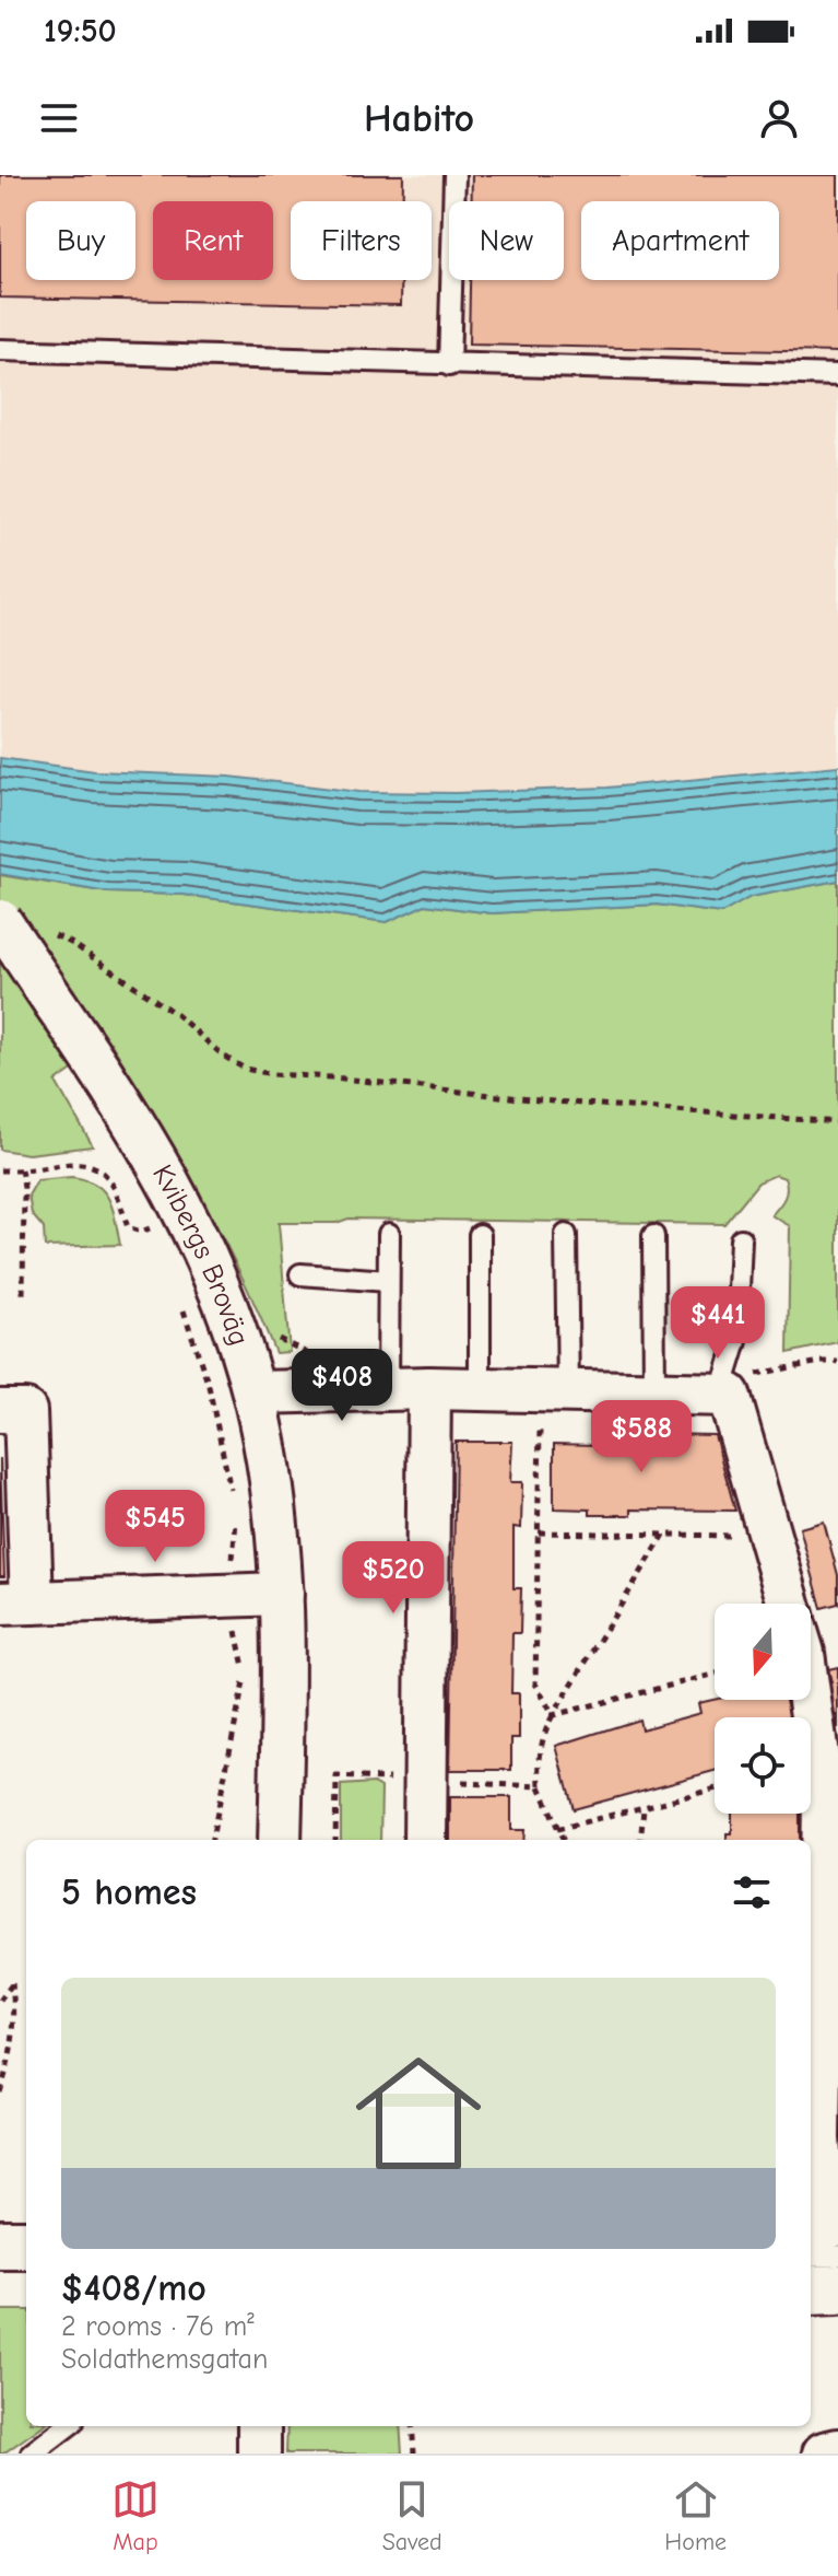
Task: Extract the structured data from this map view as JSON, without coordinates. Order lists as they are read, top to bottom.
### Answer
{
  "streets": {
    "street": ["Kvibergs Broväg"]
  },
  "north": "bottom",
  "page": {
    "status": "19:50",
    "header": "Habito",
    "chip": [
      "Buy",
      "Rent",
      "Filters",
      "New",
      "Apartment"
    ],
    "price": [
      "$441",
      "$408",
      "$588",
      "$545",
      "$520"
    ],
    "heading": "5 homes",
    "list": [
      {
        "name": "$408/mo",
        "note": "2 rooms · 76 m² · Soldathemsgatan"
      }
    ],
    "tabs": ["Map", "Saved", "Home"]
  }
}
